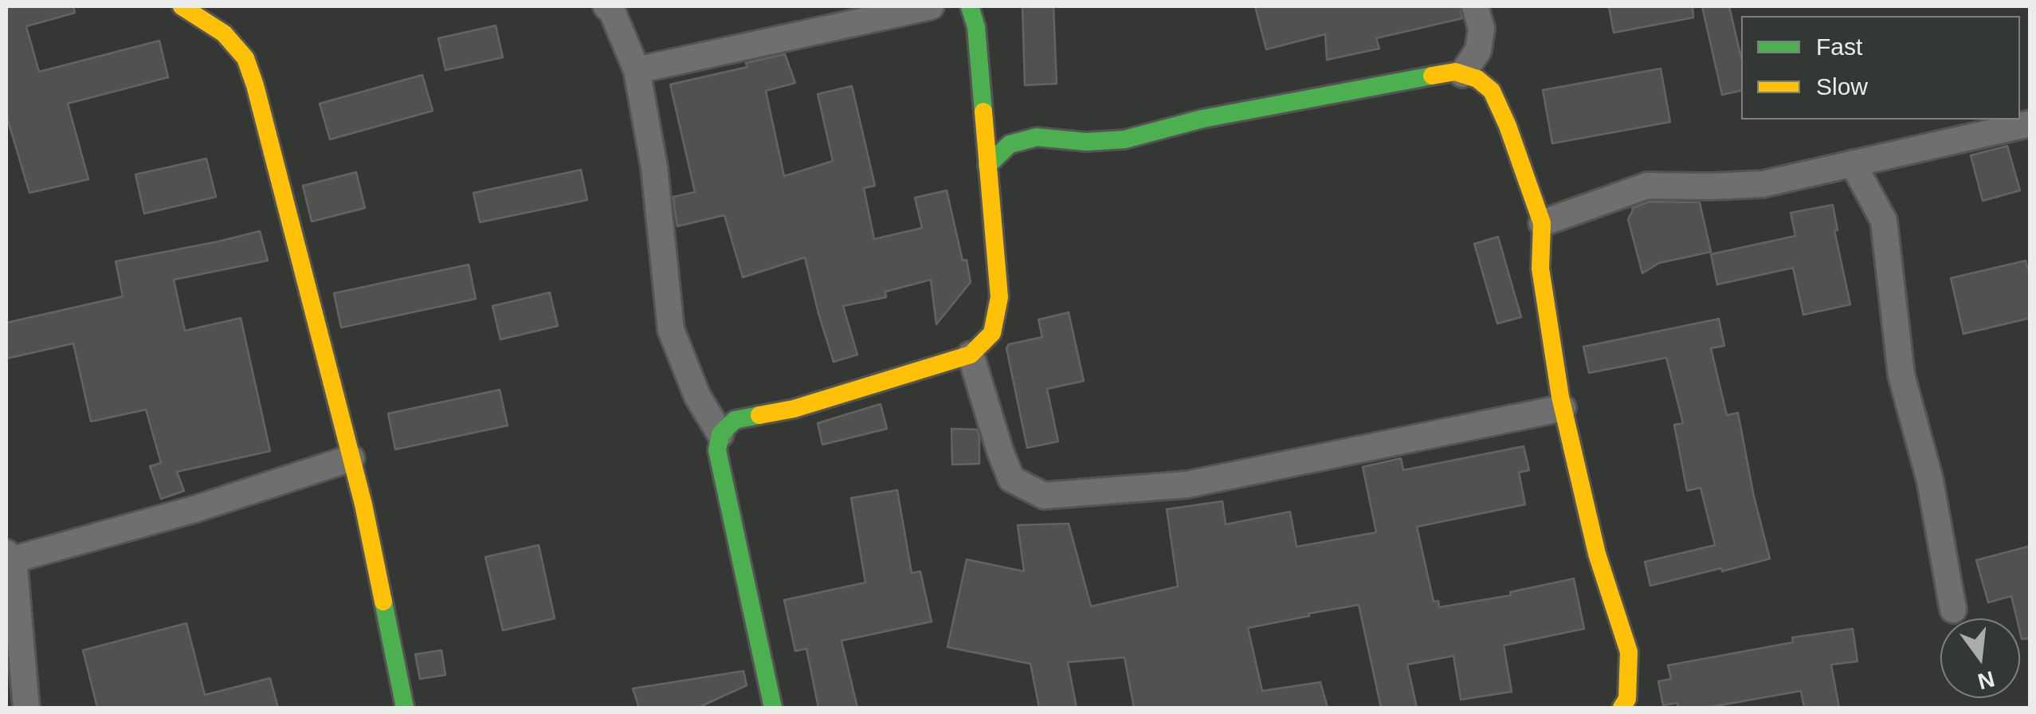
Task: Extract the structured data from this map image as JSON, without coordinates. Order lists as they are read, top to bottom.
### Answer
{
  "legend": ["Fast", "Slow"],
  "north": "bottom"
}
